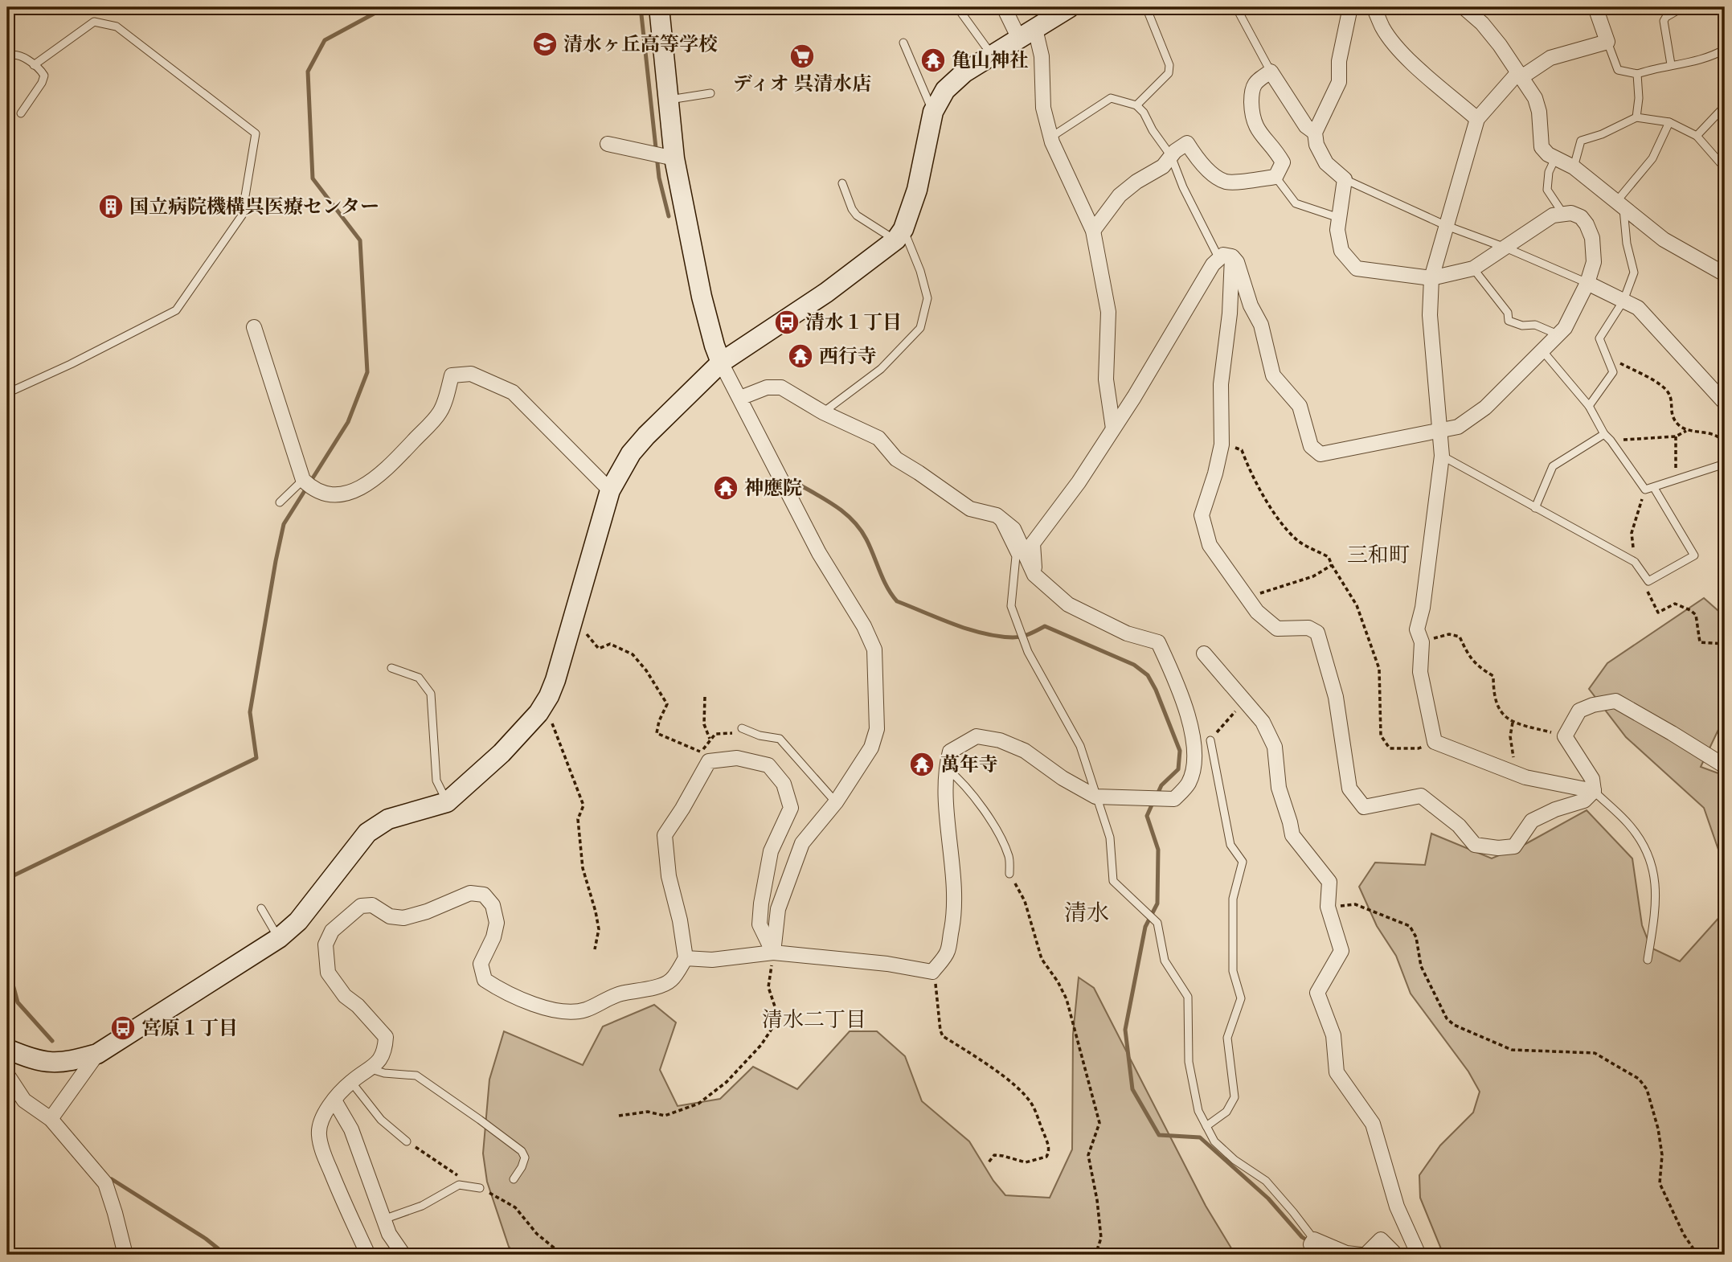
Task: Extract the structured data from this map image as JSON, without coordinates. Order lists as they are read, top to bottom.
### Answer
{
  "districts": ["三和町", "清水", "清水二丁目"],
  "places": {
    "school or university": ["清水ヶ丘高等学校"],
    "supermarket": ["ディオ 呉清水店"],
    "temple": [
      "亀山神社",
      "西行寺",
      "神應院",
      "萬年寺"
    ],
    "building": ["国立病院機構呉医療センター"],
    "bus stop": ["清水１丁目", "宮原１丁目"]
  }
}
